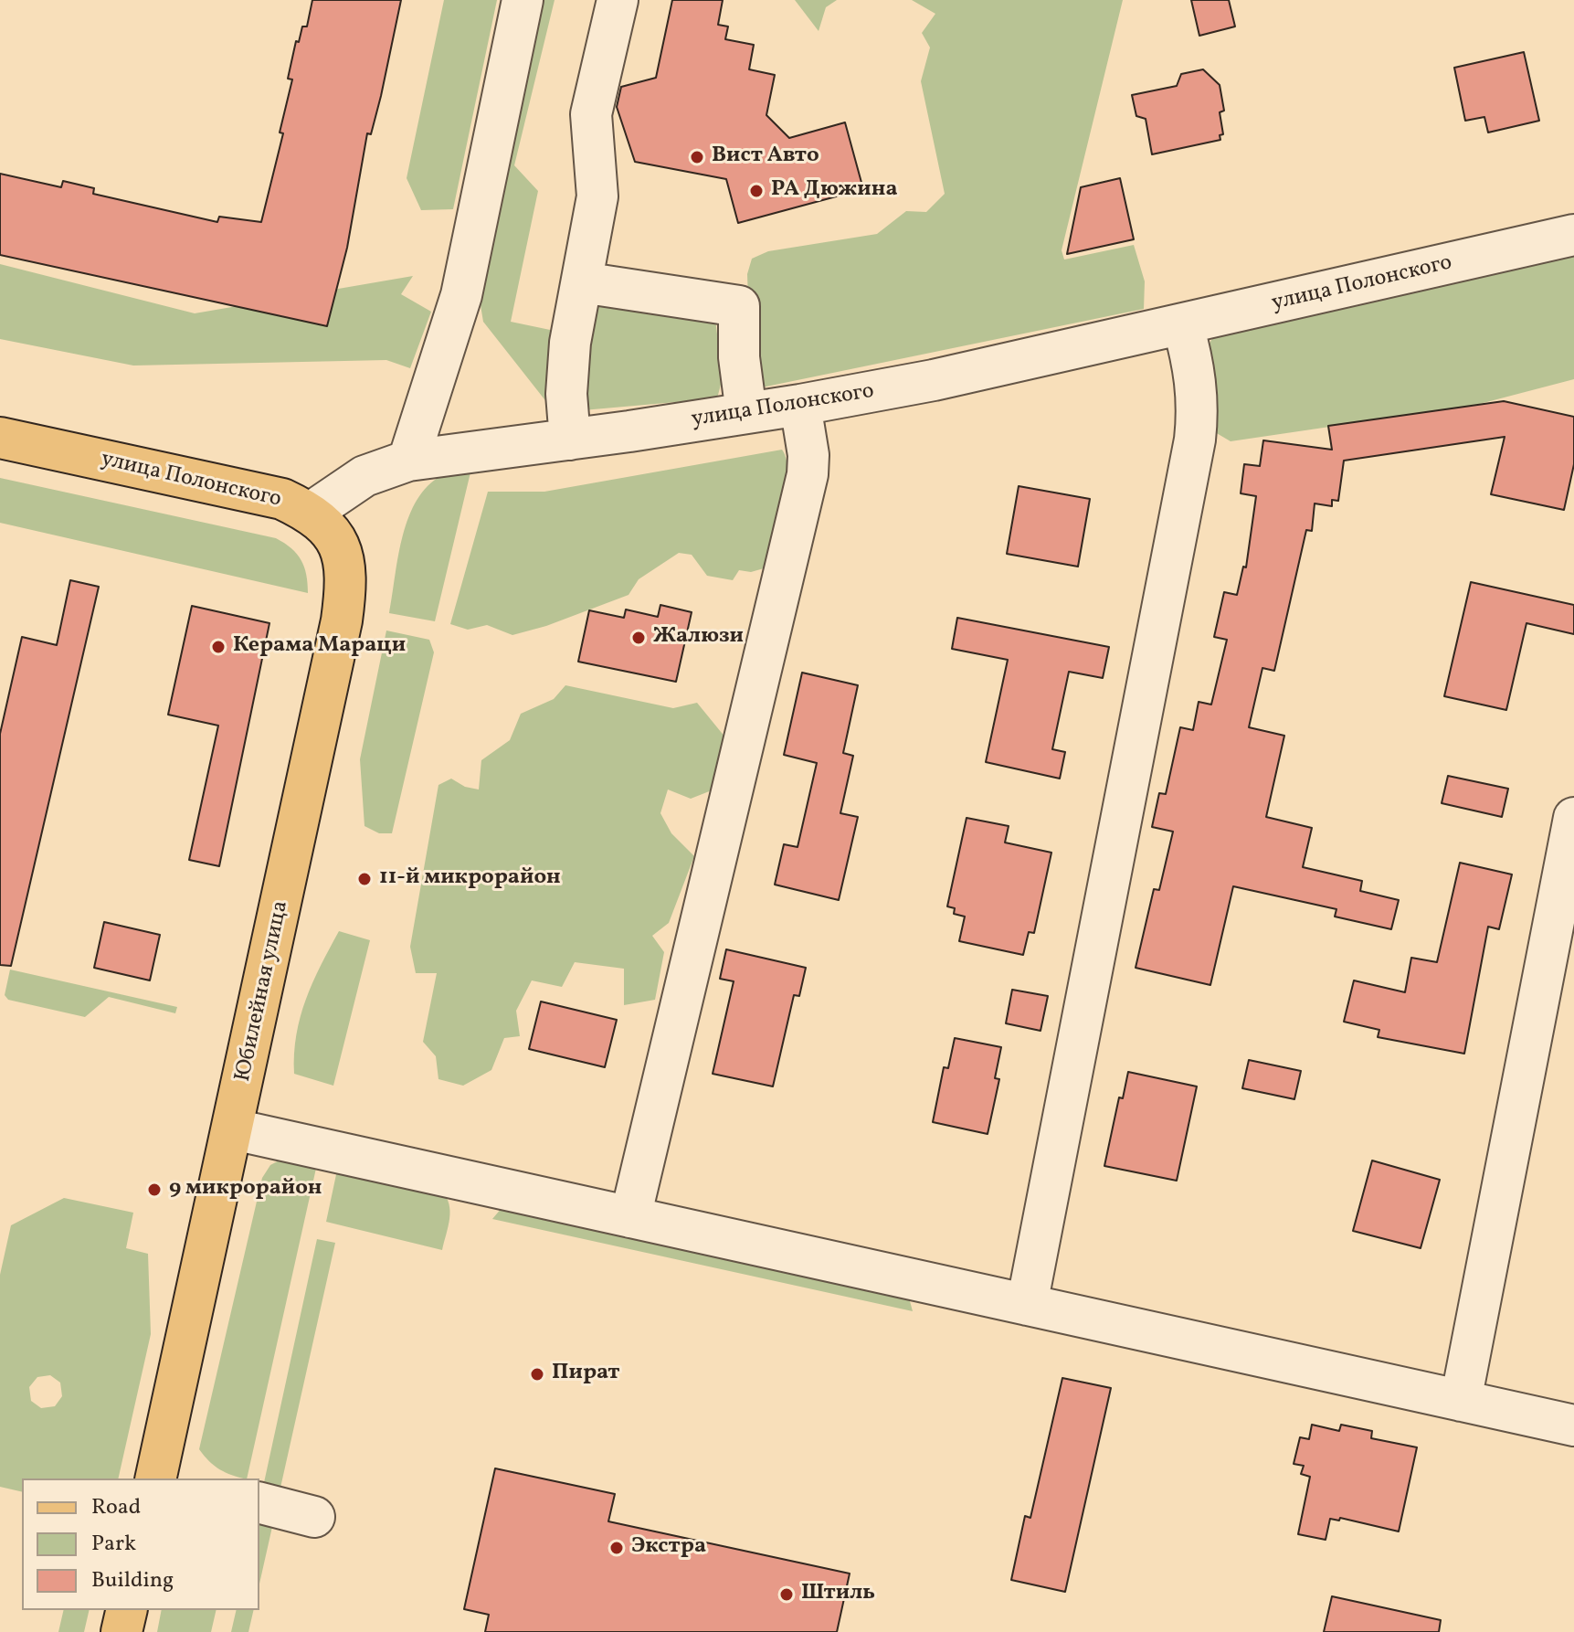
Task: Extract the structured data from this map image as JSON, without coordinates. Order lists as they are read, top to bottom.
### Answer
{
  "streets": {
    "main road": ["улица Полонского", "Юбилейная улица"]
  },
  "crossings": [
    ["улица Полонского", "Юбилейная улица"]
  ],
  "places": [
    "Вист Авто",
    "РА Дюжина",
    "Жалюзи",
    "Керама Мараци",
    "11-й микрорайон",
    "9 микрорайон",
    "Пират",
    "Экстра",
    "Штиль"
  ],
  "legend": ["Road", "Park", "Building"]
}
